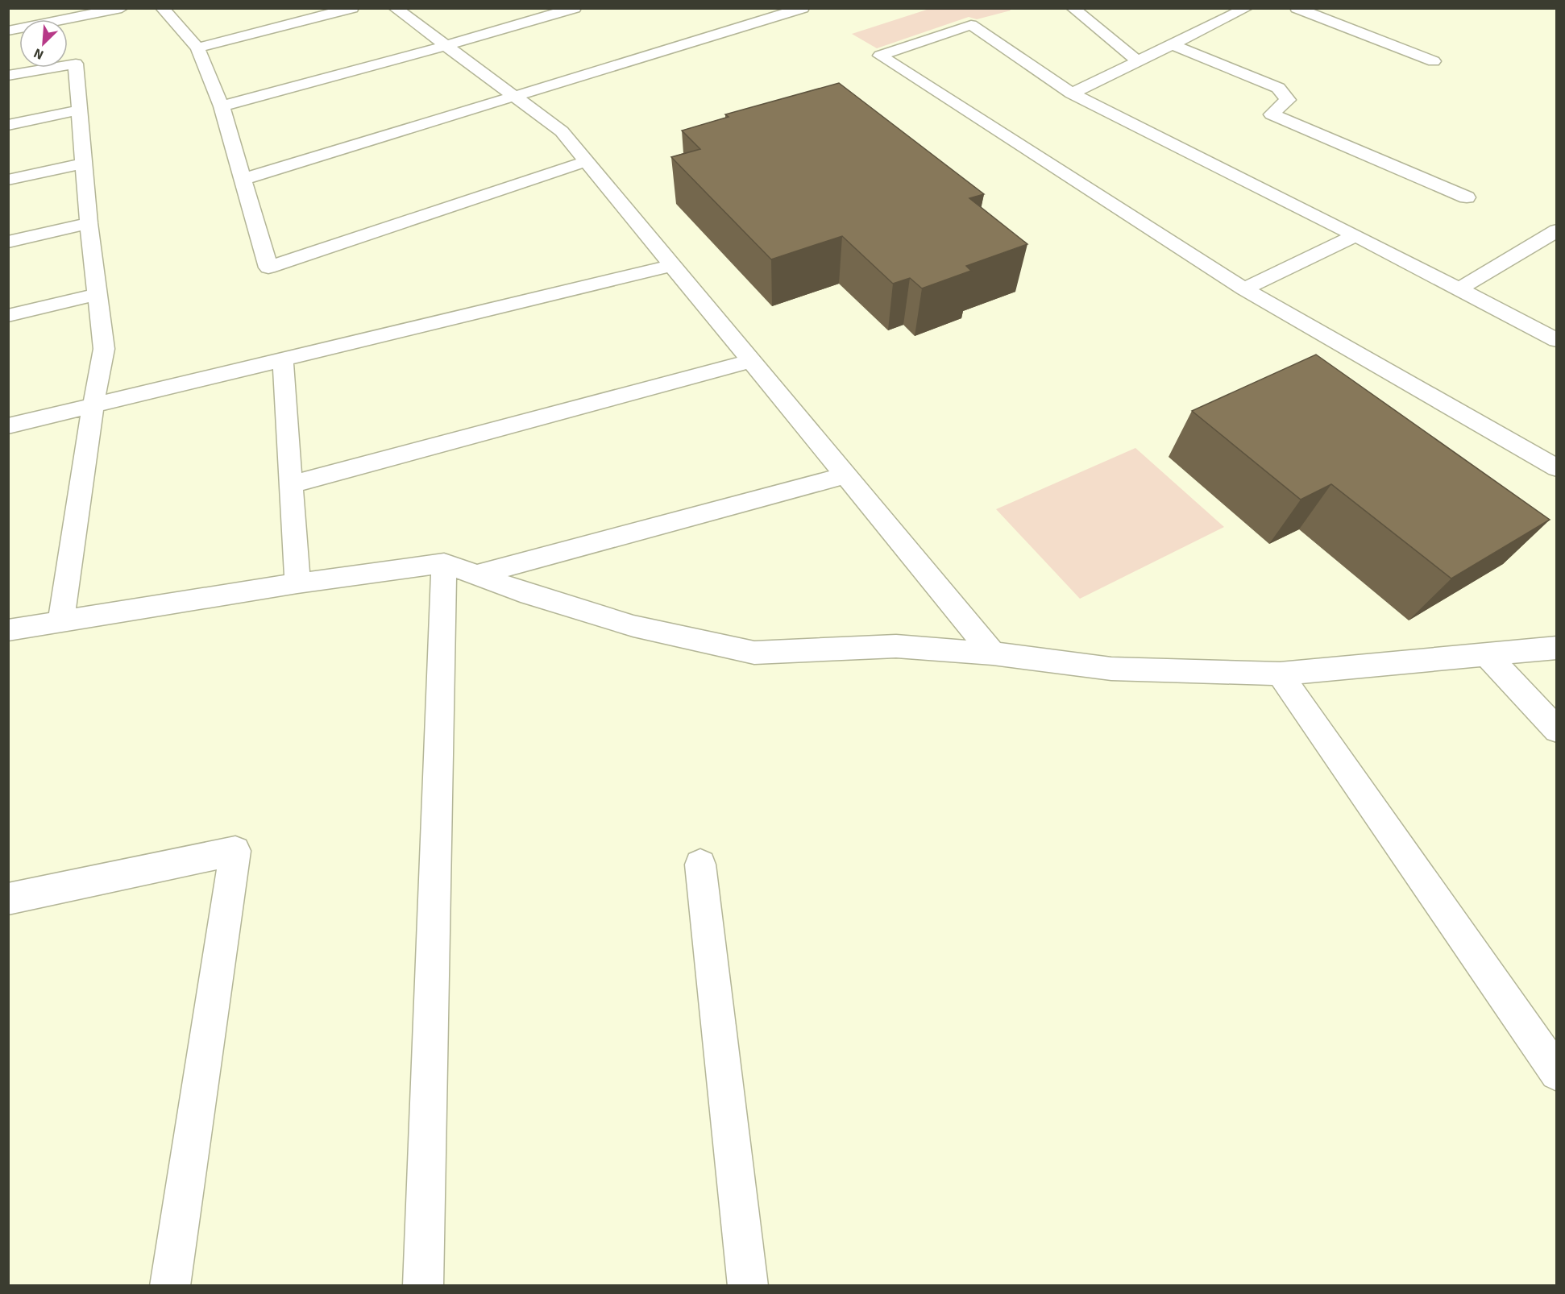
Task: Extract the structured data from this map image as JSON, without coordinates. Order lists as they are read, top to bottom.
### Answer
{
  "north": "bottom left"
}
